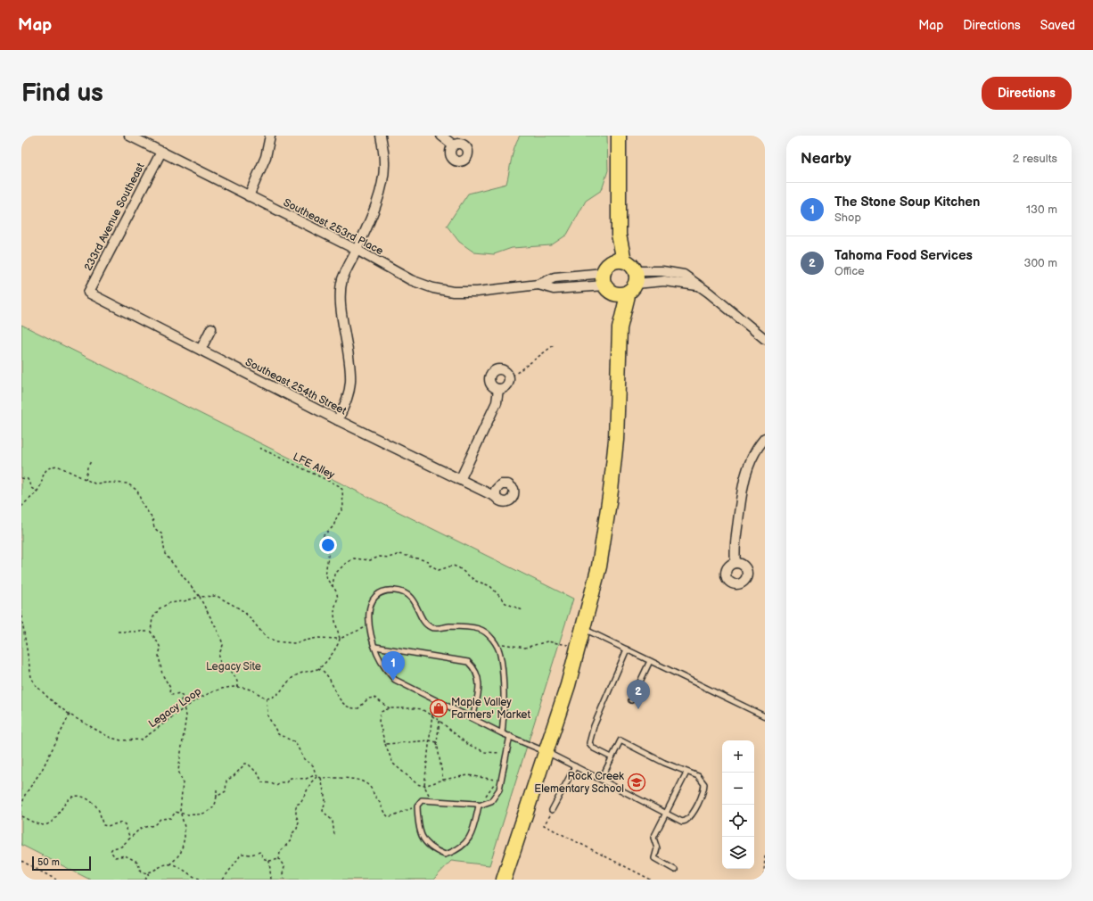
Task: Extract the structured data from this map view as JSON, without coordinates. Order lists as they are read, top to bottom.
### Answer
{
  "streets": {
    "street": ["233rd Avenue Southeast", "Southeast 253rd Place", "Southeast 254th Street"],
    "path": ["LFE Alley", "Legacy Loop"]
  },
  "crossings": [
    ["233rd Avenue Southeast", "Southeast 253rd Place"],
    ["233rd Avenue Southeast", "Southeast 254th Street"]
  ],
  "parks": ["Legacy Site"],
  "places": {
    "shop": ["Maple Valley Farmers' Market"],
    "school or university": ["Rock Creek Elementary School"]
  },
  "scale_bar": "50 m",
  "page": {
    "header": "Map",
    "nav": ["Map", "Directions", "Saved"],
    "buttons": "Directions",
    "title": "Find us",
    "heading": ["Nearby", "2 results"],
    "list": [
      {
        "mark": "1",
        "name": "The Stone Soup Kitchen",
        "note": "Shop",
        "value": "130 m"
      },
      {
        "mark": "2",
        "name": "Tahoma Food Services",
        "note": "Office",
        "value": "300 m"
      }
    ],
    "pins": ["1", "2"],
    "map_buttons": ["+", "−"],
    "scale": "50 m"
  }
}
